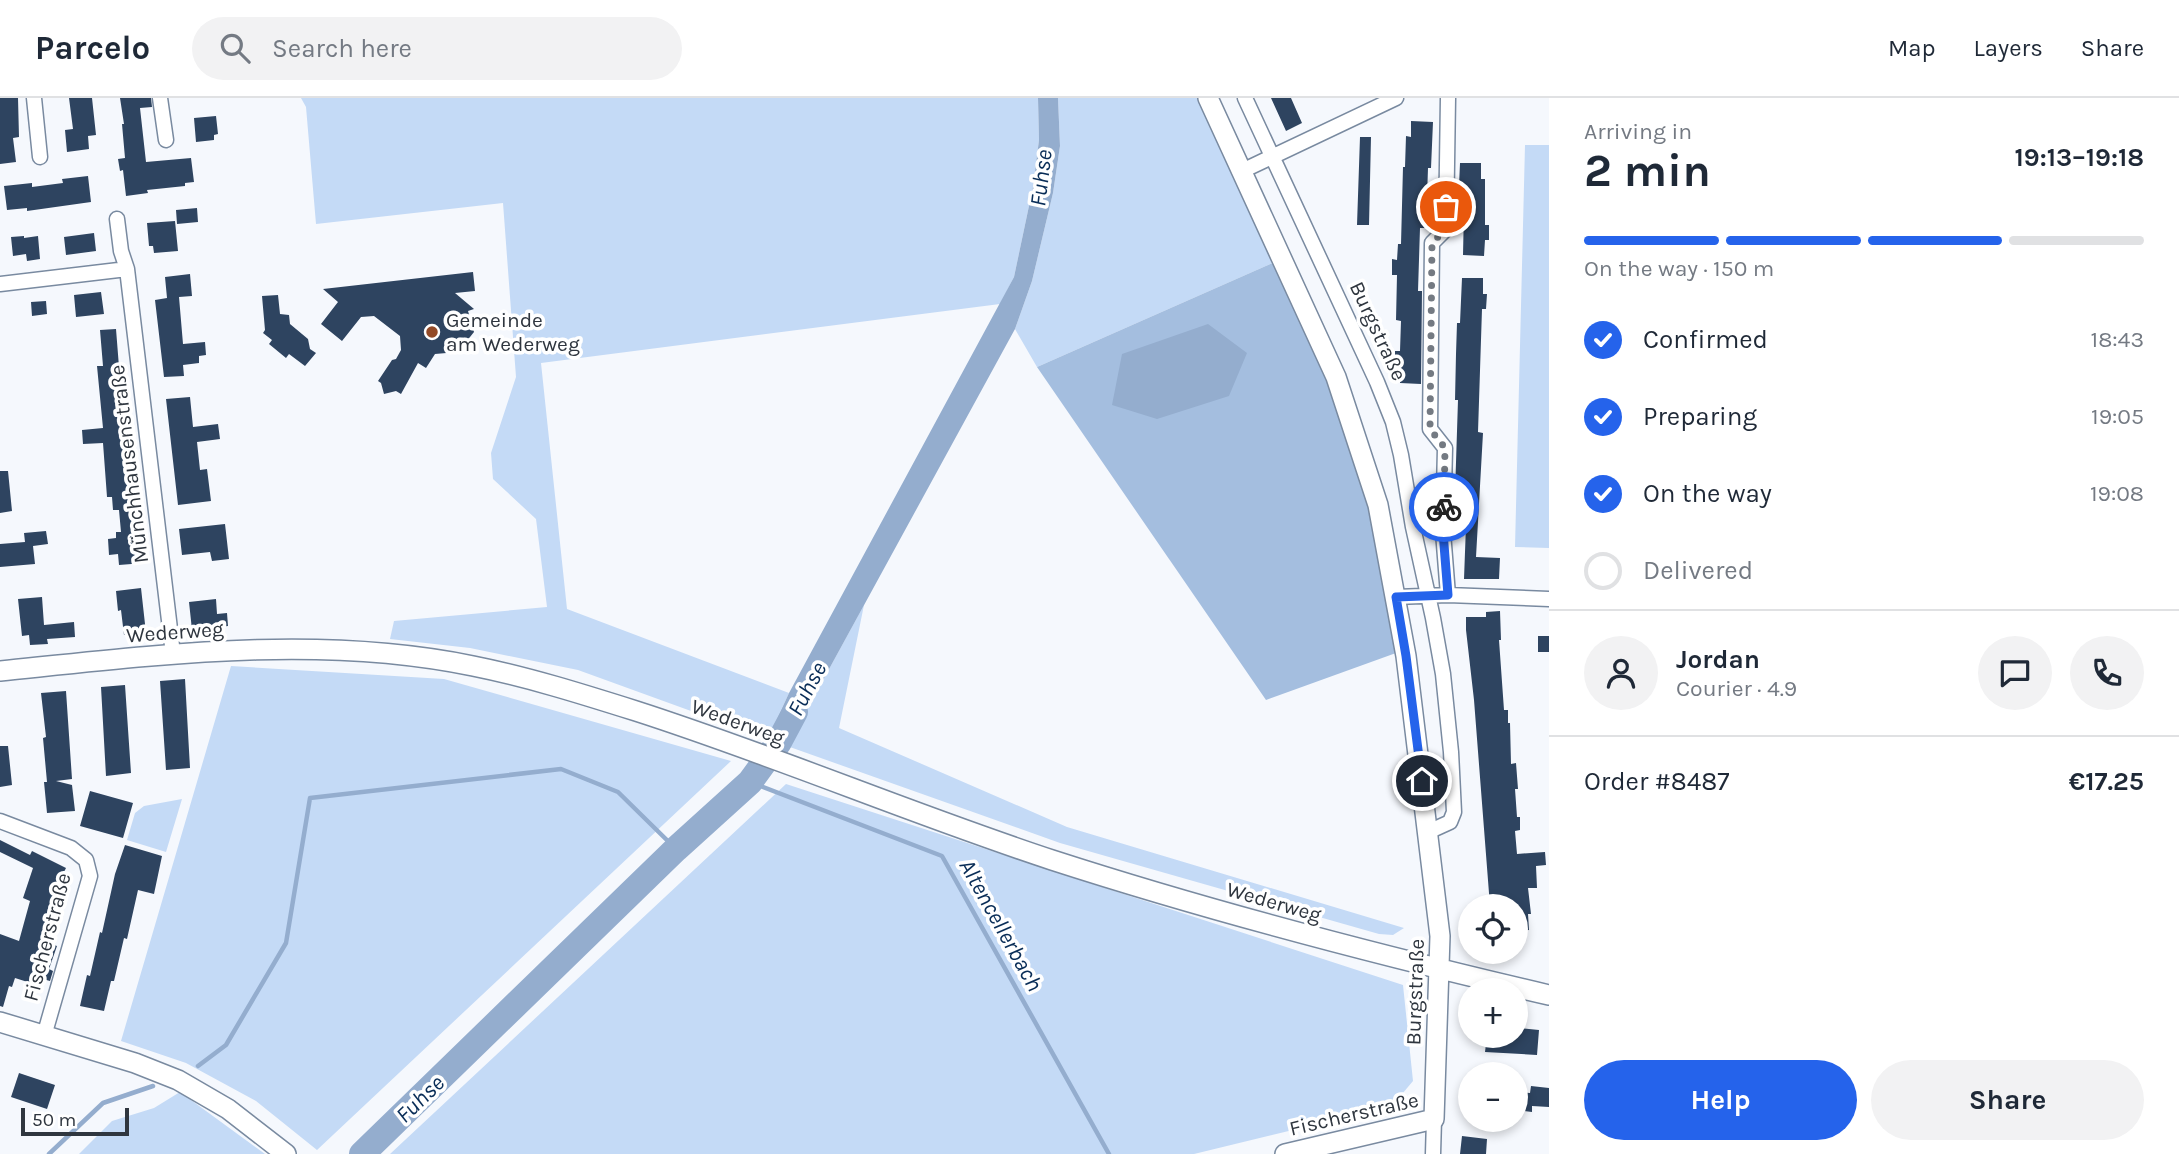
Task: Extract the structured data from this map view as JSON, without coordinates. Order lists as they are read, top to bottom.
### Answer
{
  "streets": {
    "main road": ["Burgstraße", "Wederweg", "Fischerstraße"],
    "street": ["Münchhausenstraße"]
  },
  "crossings": [
    ["Burgstraße", "Wederweg"],
    ["Burgstraße", "Fischerstraße"],
    ["Münchhausenstraße", "Wederweg"]
  ],
  "water": ["Fuhse", "Altencellerbach"],
  "places": ["Gemeinde am Wederweg"],
  "scale_bar": "50 m",
  "page": {
    "header": "Parcelo",
    "search": "Search here",
    "nav": ["Map", "Layers", "Share"],
    "heading": ["2 min", "Arriving in", "19:13–19:18"],
    "panel": [
      "Jordan",
      "Courier · 4.9",
      "Order #8487",
      "€17.25"
    ],
    "bar": "On the way · 150 m",
    "list": [
      ["Confirmed", "18:43"],
      ["Preparing", "19:05"],
      ["On the way", "19:08"],
      "Delivered"
    ],
    "map_buttons": ["+", "−"],
    "buttons": ["Help", "Share"],
    "scale": "50 m"
  }
}
